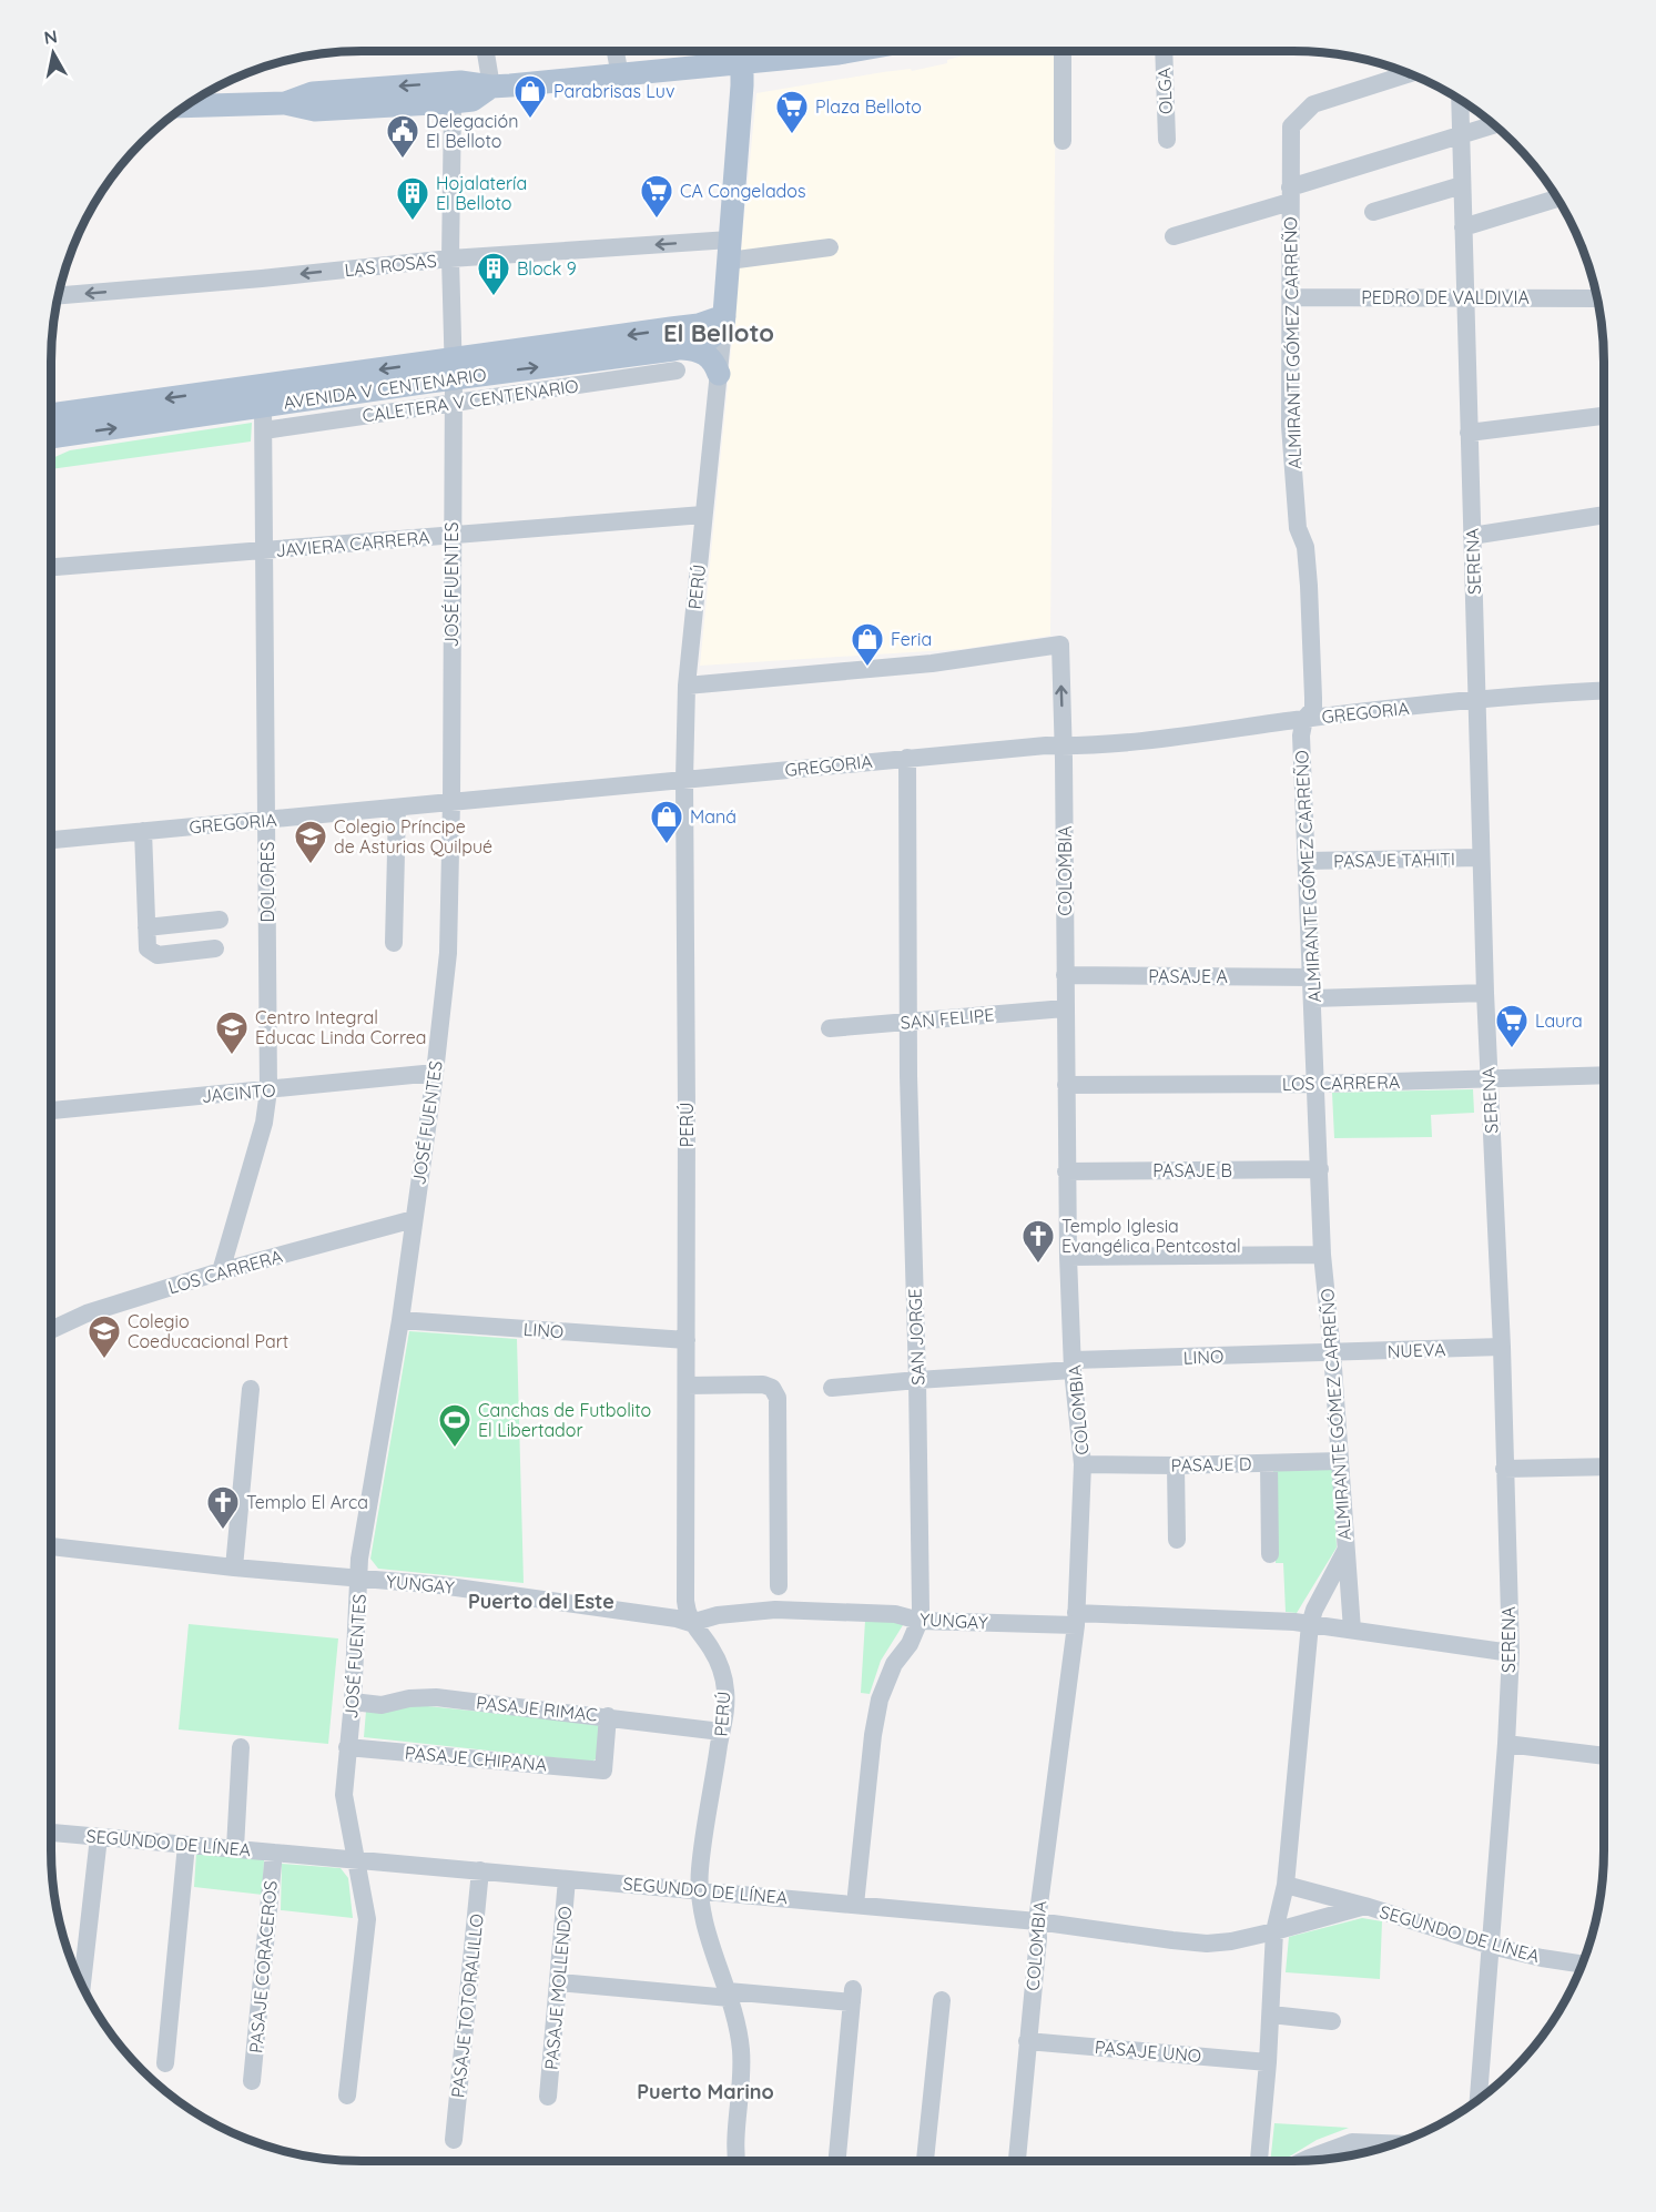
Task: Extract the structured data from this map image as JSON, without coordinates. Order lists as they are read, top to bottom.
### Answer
{
  "streets": {
    "main road": ["AVENIDA V CENTENARIO", "PERÚ"],
    "street": [
      "OLGA",
      "LAS ROSAS",
      "PEDRO DE VALDIVIA",
      "ALMIRANTE GÓMEZ CARREÑO",
      "CALETERA V CENTENARIO",
      "JAVIERA CARRERA",
      "SERENA",
      "JOSÉ FUENTES",
      "GREGORIA",
      "PASAJE TAHITI",
      "COLOMBIA",
      "DOLORES",
      "PASAJE A",
      "SAN FELIPE",
      "LOS CARRERA",
      "JACINTO",
      "PASAJE B",
      "LINO",
      "SAN JORGE",
      "NUEVA",
      "PASAJE D",
      "YUNGAY",
      "PASAJE RIMAC",
      "PASAJE CHIPANA",
      "SEGUNDO DE LÍNEA",
      "PASAJE CORACEROS",
      "PASAJE MOLLENDO",
      "PASAJE TOTORALILLO",
      "PASAJE UNO"
    ]
  },
  "crossings": [
    ["LAS ROSAS", "JOSÉ FUENTES"],
    ["LAS ROSAS", "PERÚ"],
    ["PEDRO DE VALDIVIA", "ALMIRANTE GÓMEZ CARREÑO"],
    ["PEDRO DE VALDIVIA", "SERENA"],
    ["ALMIRANTE GÓMEZ CARREÑO", "GREGORIA"],
    ["ALMIRANTE GÓMEZ CARREÑO", "PASAJE TAHITI"],
    ["ALMIRANTE GÓMEZ CARREÑO", "PASAJE A"],
    ["ALMIRANTE GÓMEZ CARREÑO", "LOS CARRERA"],
    ["ALMIRANTE GÓMEZ CARREÑO", "PASAJE B"],
    ["ALMIRANTE GÓMEZ CARREÑO", "LINO"],
    ["ALMIRANTE GÓMEZ CARREÑO", "NUEVA"],
    ["ALMIRANTE GÓMEZ CARREÑO", "PASAJE D"],
    ["ALMIRANTE GÓMEZ CARREÑO", "YUNGAY"],
    ["ALMIRANTE GÓMEZ CARREÑO", "SEGUNDO DE LÍNEA"],
    ["ALMIRANTE GÓMEZ CARREÑO", "PASAJE UNO"],
    ["AVENIDA V CENTENARIO", "JOSÉ FUENTES"],
    ["AVENIDA V CENTENARIO", "PERÚ"],
    ["AVENIDA V CENTENARIO", "DOLORES"],
    ["CALETERA V CENTENARIO", "JOSÉ FUENTES"],
    ["CALETERA V CENTENARIO", "DOLORES"],
    ["JAVIERA CARRERA", "JOSÉ FUENTES"],
    ["JAVIERA CARRERA", "PERÚ"],
    ["JAVIERA CARRERA", "DOLORES"],
    ["SERENA", "GREGORIA"],
    ["SERENA", "PASAJE TAHITI"],
    ["SERENA", "LOS CARRERA"],
    ["SERENA", "NUEVA"],
    ["SERENA", "YUNGAY"],
    ["SERENA", "SEGUNDO DE LÍNEA"],
    ["JOSÉ FUENTES", "GREGORIA"],
    ["JOSÉ FUENTES", "LOS CARRERA"],
    ["JOSÉ FUENTES", "JACINTO"],
    ["JOSÉ FUENTES", "LINO"],
    ["JOSÉ FUENTES", "YUNGAY"],
    ["JOSÉ FUENTES", "PASAJE RIMAC"],
    ["JOSÉ FUENTES", "PASAJE CHIPANA"],
    ["JOSÉ FUENTES", "SEGUNDO DE LÍNEA"],
    ["PERÚ", "GREGORIA"],
    ["PERÚ", "COLOMBIA"],
    ["PERÚ", "LINO"],
    ["PERÚ", "YUNGAY"],
    ["PERÚ", "PASAJE RIMAC"],
    ["PERÚ", "SEGUNDO DE LÍNEA"],
    ["GREGORIA", "COLOMBIA"],
    ["GREGORIA", "DOLORES"],
    ["GREGORIA", "SAN JORGE"],
    ["COLOMBIA", "PASAJE A"],
    ["COLOMBIA", "SAN FELIPE"],
    ["COLOMBIA", "LOS CARRERA"],
    ["COLOMBIA", "PASAJE B"],
    ["COLOMBIA", "LINO"],
    ["COLOMBIA", "PASAJE D"],
    ["COLOMBIA", "YUNGAY"],
    ["COLOMBIA", "SEGUNDO DE LÍNEA"],
    ["COLOMBIA", "PASAJE UNO"],
    ["DOLORES", "LOS CARRERA"],
    ["DOLORES", "JACINTO"],
    ["SAN FELIPE", "SAN JORGE"],
    ["LINO", "SAN JORGE"],
    ["LINO", "NUEVA"],
    ["SAN JORGE", "YUNGAY"],
    ["SAN JORGE", "SEGUNDO DE LÍNEA"],
    ["PASAJE RIMAC", "PASAJE CHIPANA"],
    ["SEGUNDO DE LÍNEA", "PASAJE CORACEROS"],
    ["SEGUNDO DE LÍNEA", "PASAJE MOLLENDO"],
    ["SEGUNDO DE LÍNEA", "PASAJE TOTORALILLO"]
  ],
  "one_way": ["LAS ROSAS"],
  "districts": ["El Belloto", "Puerto del Este", "Puerto Marino"],
  "places": {
    "shop": ["Parabrisas Luv", "Feria", "Maná"],
    "supermarket": ["Plaza Belloto", "CA Congelados", "Laura"],
    "public building": ["Delegación El Belloto"],
    "building": ["Hojalatería El Belloto", "Block 9"],
    "school or university": ["Colegio Príncipe de Asturias Quilpué", "Centro Integral Educac Linda Correa", "Colegio Coeducacional Part"],
    "church": ["Templo Iglesia Evangélica Pentcostal", "Templo El Arca"],
    "sports": ["Canchas de Futbolito El Libertador"]
  },
  "north": "top"
}
